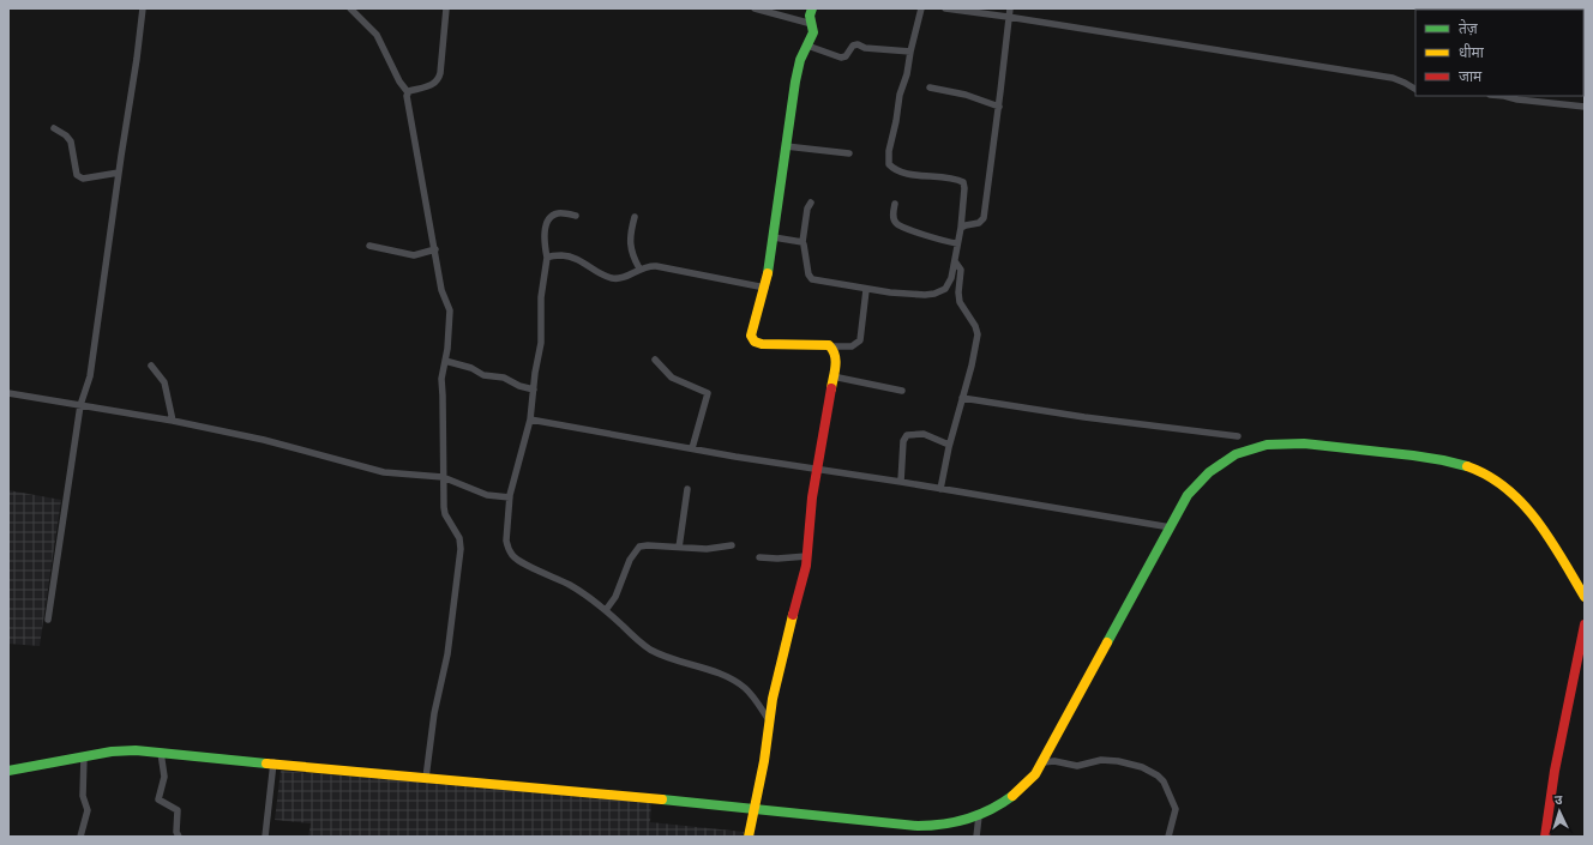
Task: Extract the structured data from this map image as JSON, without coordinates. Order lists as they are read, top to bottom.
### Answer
{
  "legend": ["तेज़", "धीमा", "जाम"],
  "north": "top"
}
